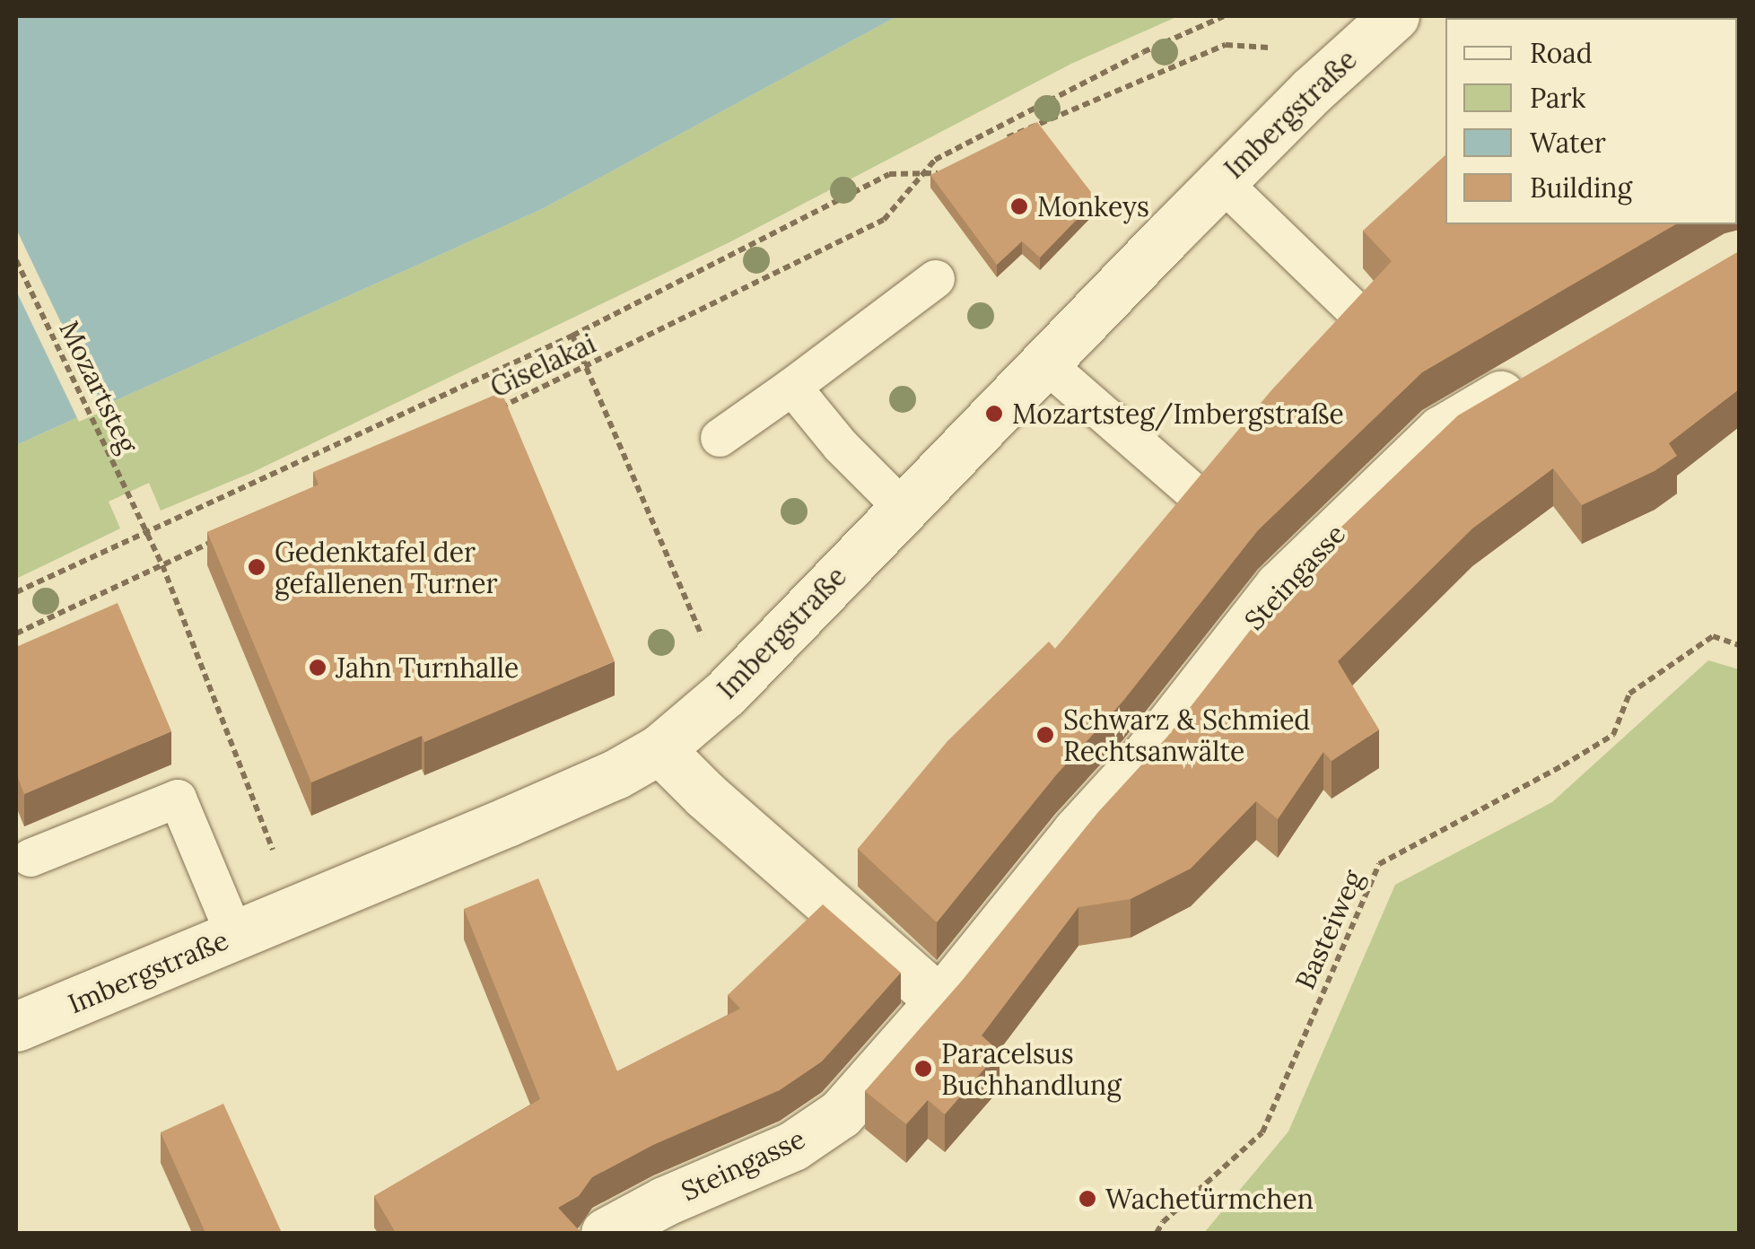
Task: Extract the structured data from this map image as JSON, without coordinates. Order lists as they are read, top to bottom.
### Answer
{
  "streets": {
    "main road": ["Imbergstraße", "Steingasse"],
    "path": ["Giselakai", "Mozartsteg", "Basteiweg"]
  },
  "crossings": [
    ["Giselakai", "Mozartsteg"]
  ],
  "places": [
    "Monkeys",
    "Mozartsteg/Imbergstraße",
    "Gedenktafel der gefallenen Turner",
    "Jahn Turnhalle",
    "Schwarz & Schmied Rechtsanwälte",
    "Paracelsus Buchhandlung",
    "Wachetürmchen"
  ],
  "legend": [
    "Road",
    "Park",
    "Water",
    "Building"
  ]
}
